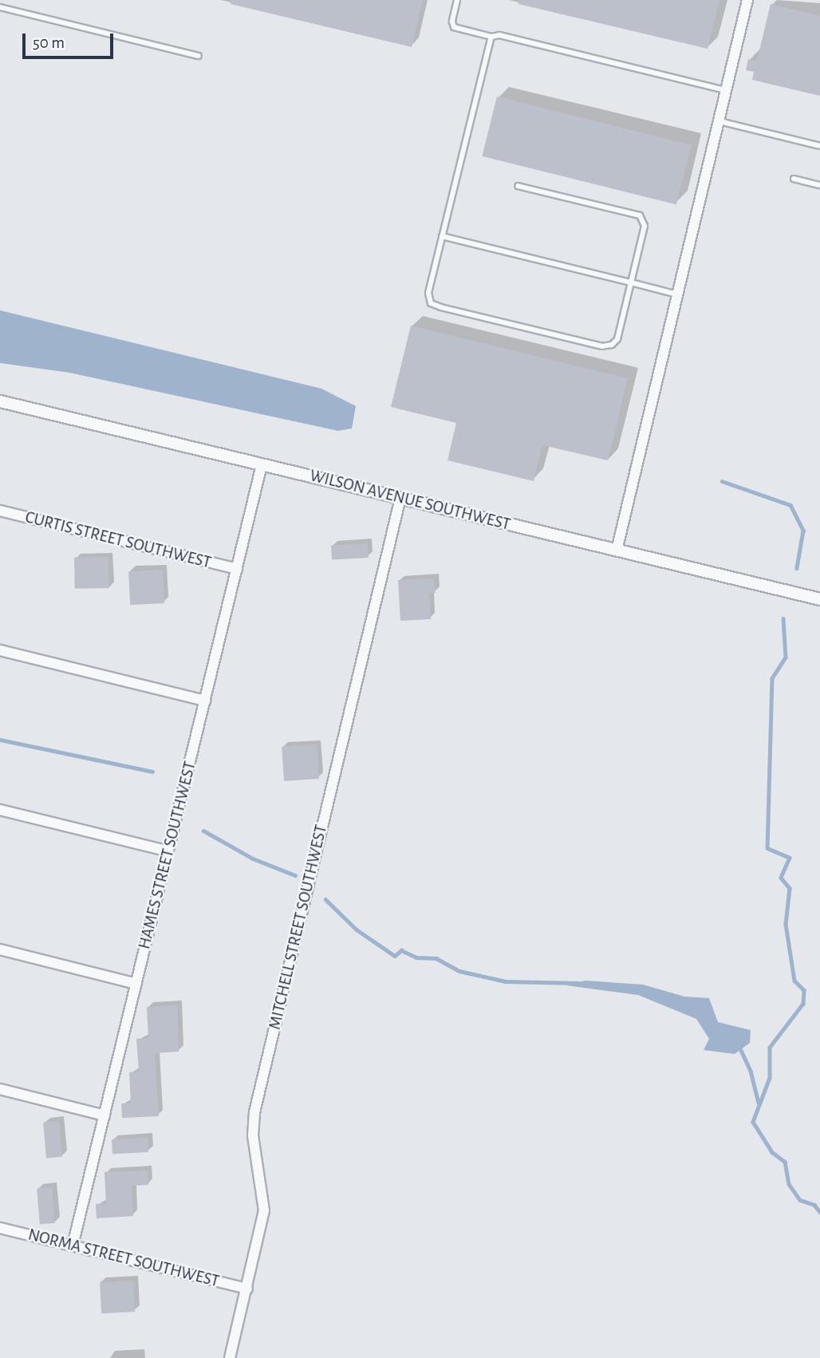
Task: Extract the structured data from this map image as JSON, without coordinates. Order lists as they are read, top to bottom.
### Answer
{
  "streets": {
    "street": [
      "WILSON AVENUE SOUTHWEST",
      "CURTIS STREET SOUTHWEST",
      "HAMES STREET SOUTHWEST",
      "MITCHELL STREET SOUTHWEST",
      "NORMA STREET SOUTHWEST"
    ]
  },
  "crossings": [
    ["WILSON AVENUE SOUTHWEST", "HAMES STREET SOUTHWEST"],
    ["WILSON AVENUE SOUTHWEST", "MITCHELL STREET SOUTHWEST"],
    ["CURTIS STREET SOUTHWEST", "HAMES STREET SOUTHWEST"],
    ["HAMES STREET SOUTHWEST", "NORMA STREET SOUTHWEST"],
    ["MITCHELL STREET SOUTHWEST", "NORMA STREET SOUTHWEST"]
  ],
  "scale_bar": "50 m"
}
